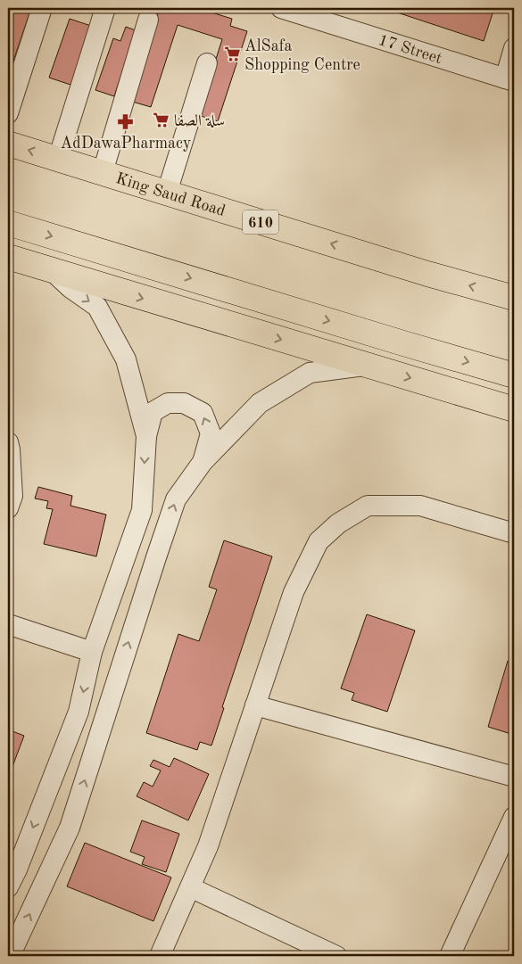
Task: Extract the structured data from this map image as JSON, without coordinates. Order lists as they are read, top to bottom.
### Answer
{
  "streets": {
    "main road": ["King Saud Road", "610"],
    "street": ["17 Street"]
  },
  "places": {
    "supermarket": ["AlSafa Shopping Centre", "سلة الصفا"],
    "pharmacy": ["AdDawaPharmacy"]
  }
}
